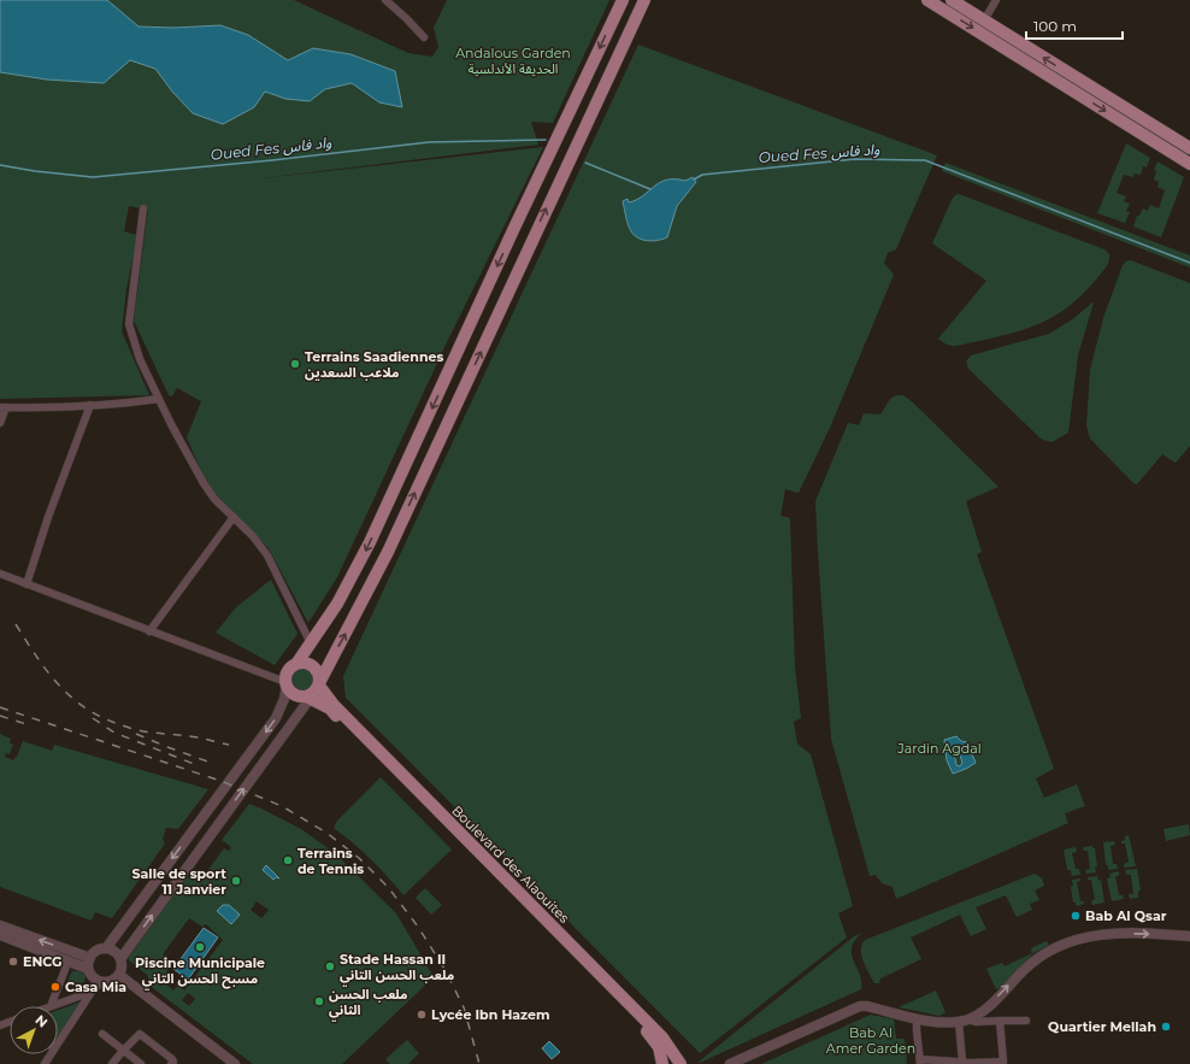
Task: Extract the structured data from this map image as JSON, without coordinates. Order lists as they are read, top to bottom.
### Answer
{
  "streets": {
    "main road": ["Boulevard des Alaouites"]
  },
  "water": ["Oued Fes واد فاس"],
  "parks": ["Andalous Garden الحديقة الأندلسية", "Jardin Agdal", "Bab Al Amer Garden"],
  "places": [
    "Terrains Saadiennes ملاعب السعدين",
    "Terrains de Tennis",
    "Salle de sport 11 Janvier",
    "Bab Al Qsar",
    "Piscine Municipale مسبح الحسن التاني",
    "ENCG",
    "Stade Hassan II ملعب الحسن التاني",
    "Casa Mia",
    "ملعب الحسن الثاني",
    "Lycée Ibn Hazem",
    "Quartier Mellah"
  ],
  "scale_bar": "100 m",
  "north": "top right"
}
